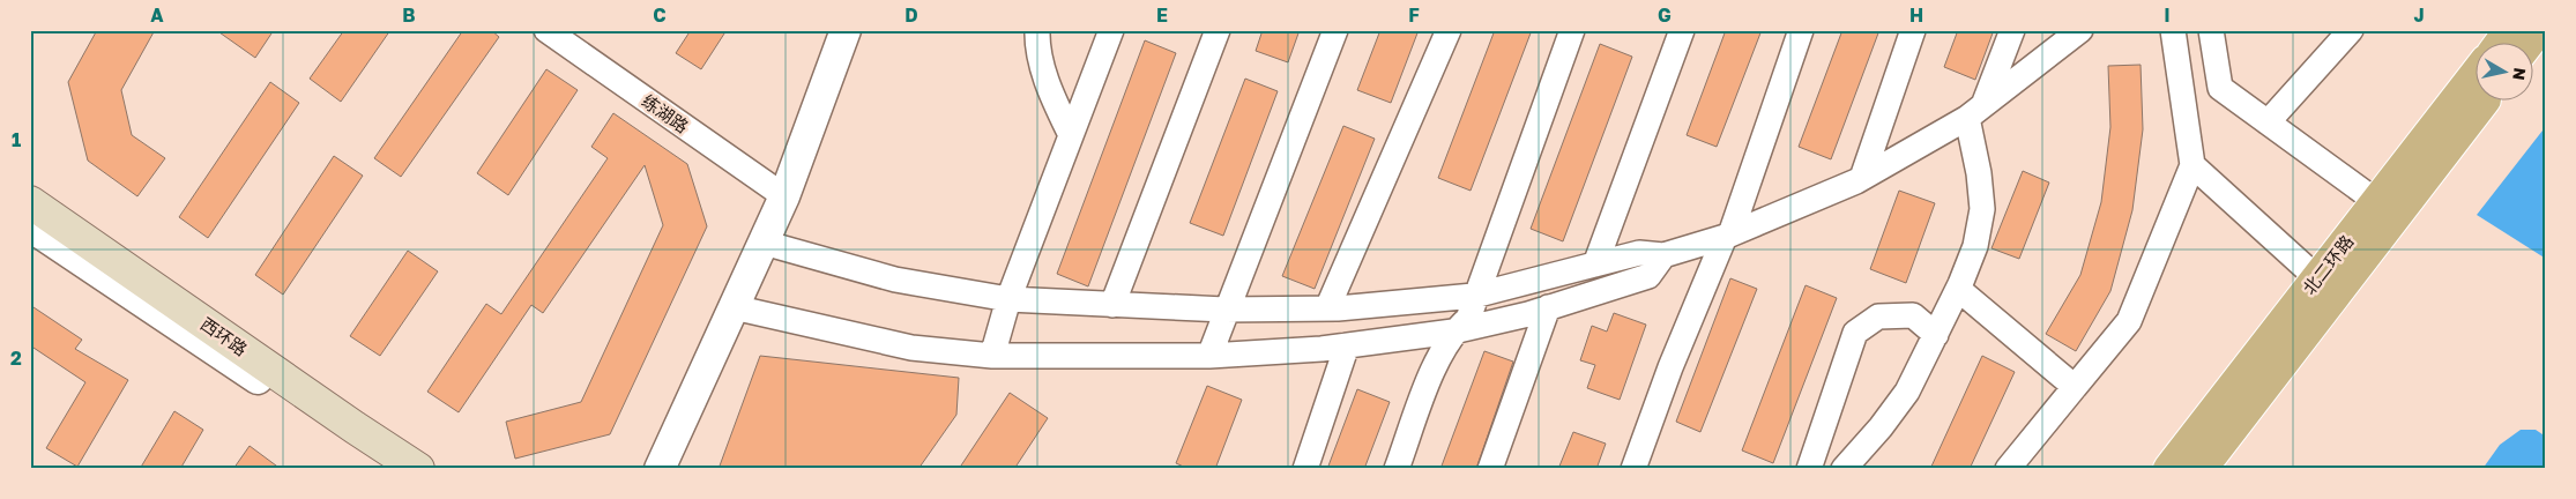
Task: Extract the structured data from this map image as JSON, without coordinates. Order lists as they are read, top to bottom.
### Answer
{
  "streets": {
    "main road": ["北二环路", "西环路"],
    "street": ["练湖路"]
  },
  "north": "right",
  "grid": {
    "columns": [
      "A",
      "B",
      "C",
      "D",
      "E",
      "F",
      "G",
      "H",
      "I",
      "J"
    ],
    "rows": ["1", "2"]
  }
}
